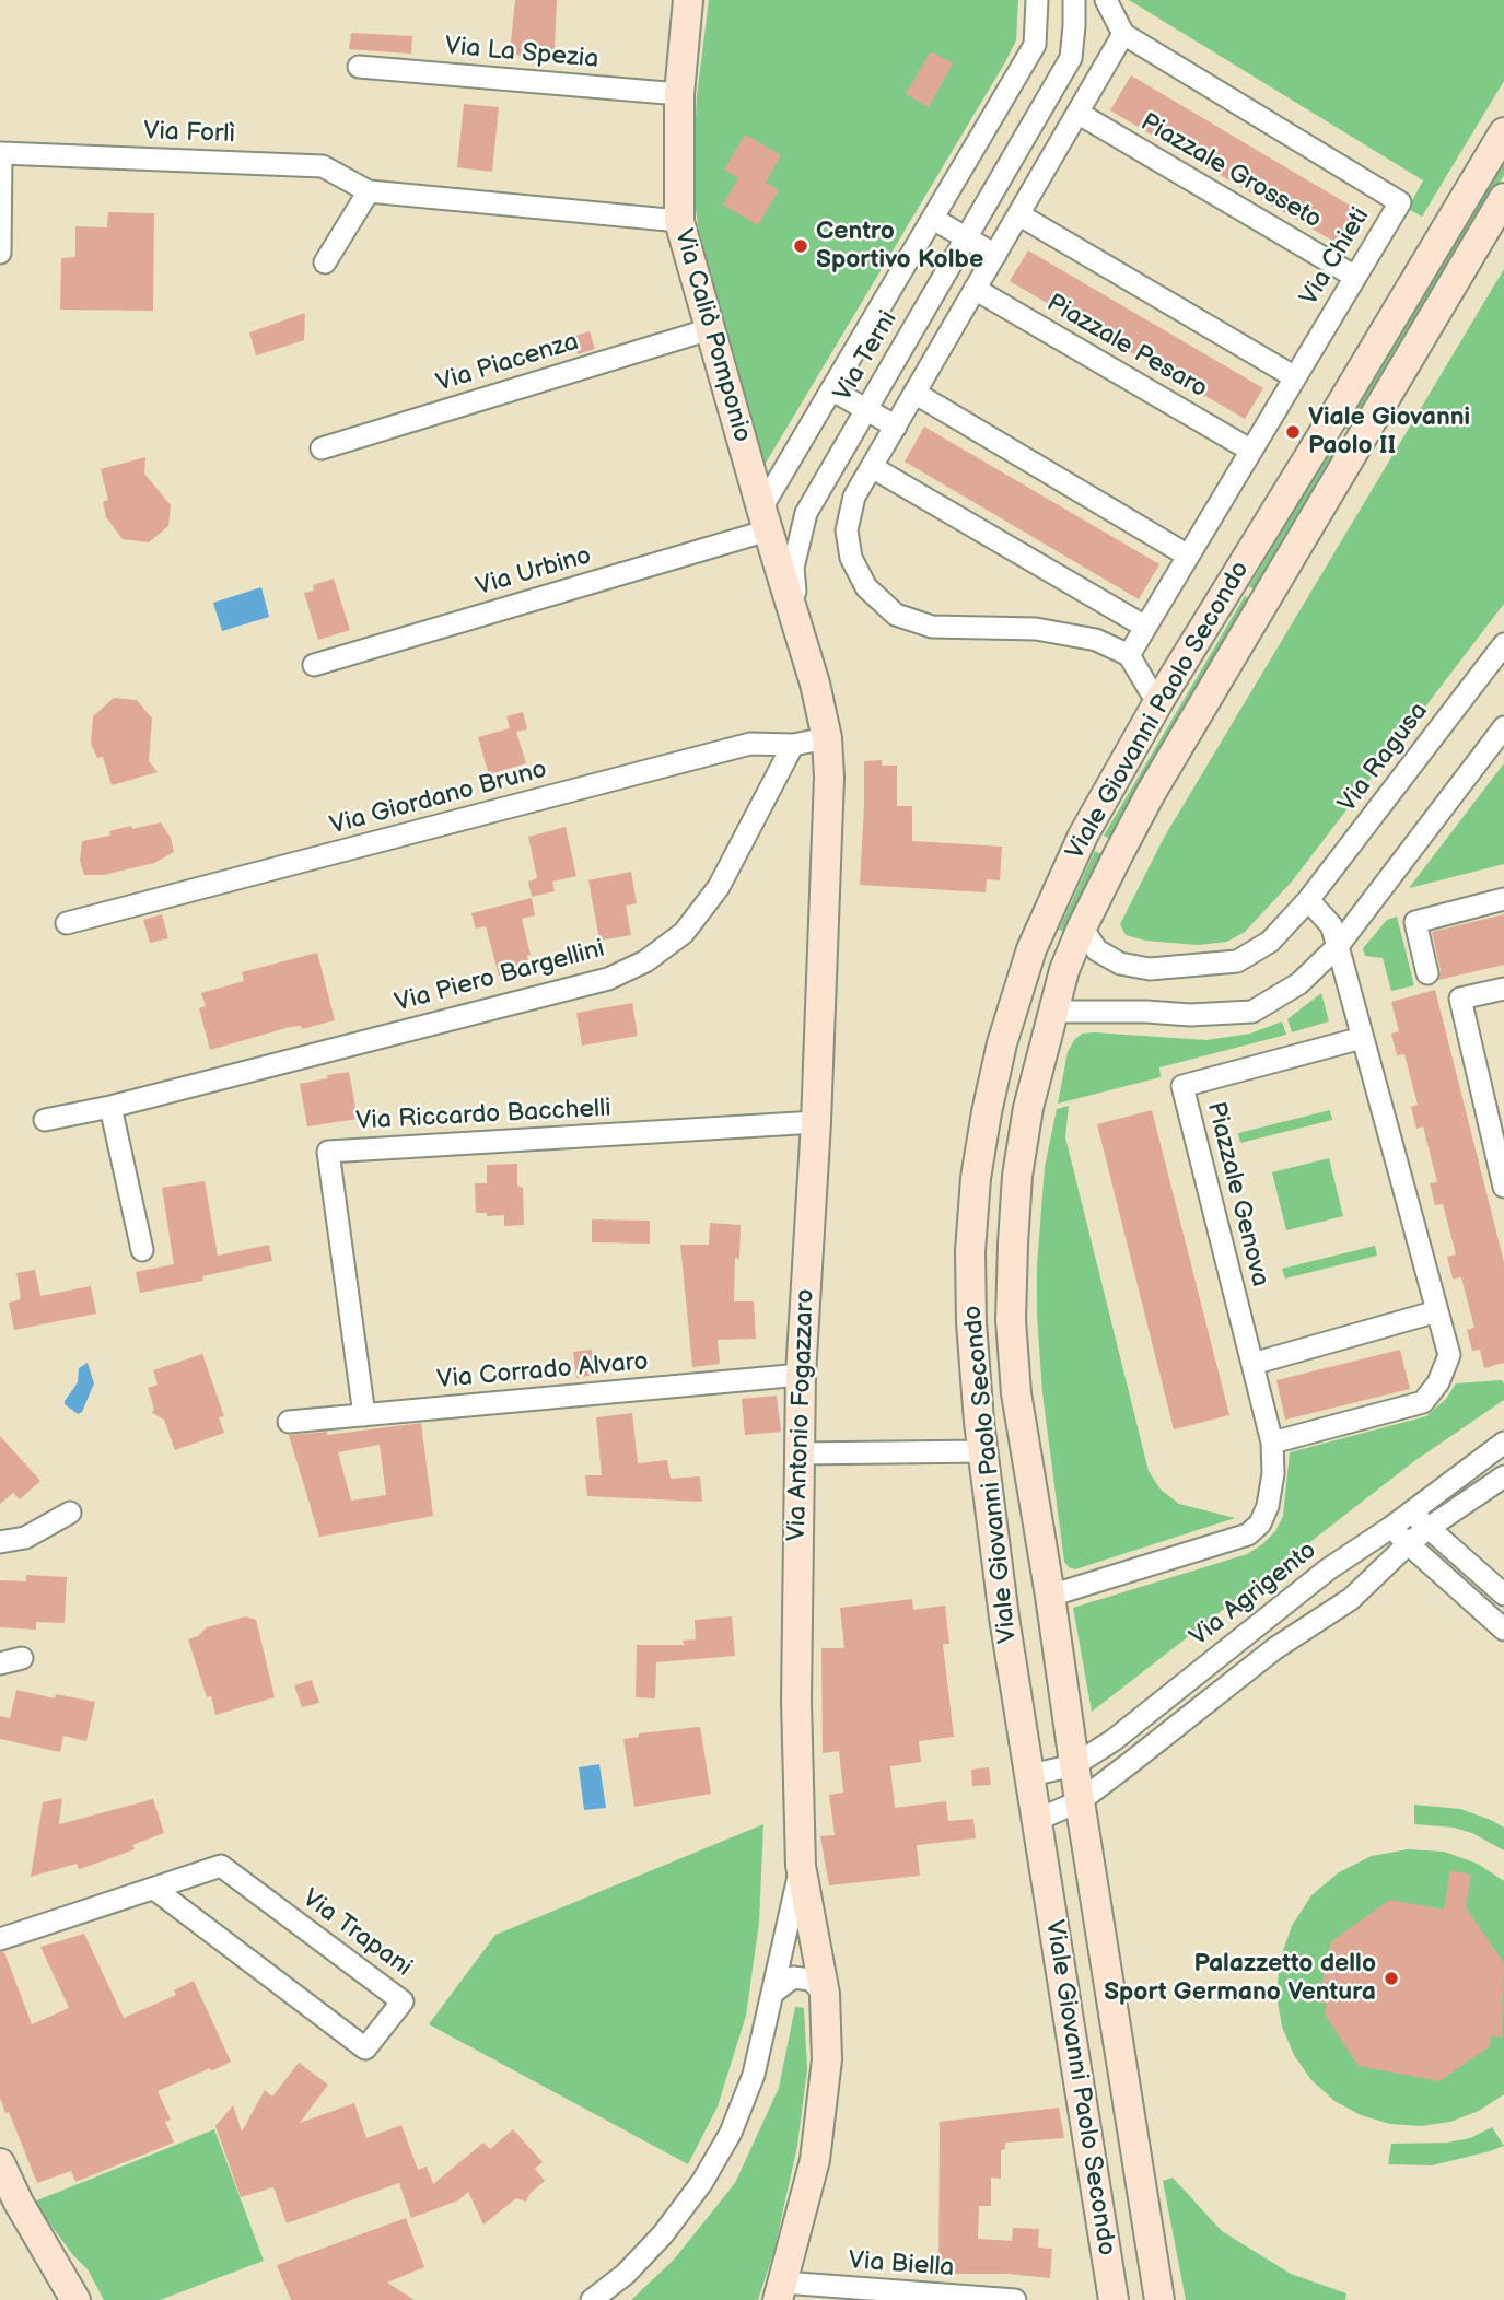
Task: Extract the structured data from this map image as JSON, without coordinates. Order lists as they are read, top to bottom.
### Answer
{
  "streets": {
    "main road": ["Via Caliò Pomponio", "Viale Giovanni Paolo Secondo", "Via Antonio Fogazzaro"],
    "street": [
      "Via La Spezia",
      "Via Forlì",
      "Piazzale Grosseto",
      "Via Chieti",
      "Piazzale Pesaro",
      "Via Terni",
      "Via Piacenza",
      "Via Urbino",
      "Via Ragusa",
      "Via Giordano Bruno",
      "Via Piero Bargellini",
      "Via Riccardo Bacchelli",
      "Piazzale Genova",
      "Via Corrado Alvaro",
      "Via Agrigento",
      "Via Trapani",
      "Via Biella"
    ]
  },
  "crossings": [
    ["Via La Spezia", "Via Caliò Pomponio"],
    ["Via Forlì", "Via Caliò Pomponio"],
    ["Piazzale Grosseto", "Via Chieti"],
    ["Via Chieti", "Piazzale Pesaro"],
    ["Via Caliò Pomponio", "Via Terni"],
    ["Via Caliò Pomponio", "Via Piacenza"],
    ["Via Caliò Pomponio", "Via Urbino"],
    ["Via Caliò Pomponio", "Via Antonio Fogazzaro"],
    ["Via Terni", "Via Urbino"],
    ["Via Terni", "Via Antonio Fogazzaro"],
    ["Via Urbino", "Via Antonio Fogazzaro"],
    ["Viale Giovanni Paolo Secondo", "Via Ragusa"],
    ["Viale Giovanni Paolo Secondo", "Piazzale Genova"],
    ["Viale Giovanni Paolo Secondo", "Via Agrigento"],
    ["Via Giordano Bruno", "Via Piero Bargellini"],
    ["Via Giordano Bruno", "Via Antonio Fogazzaro"],
    ["Via Riccardo Bacchelli", "Via Corrado Alvaro"],
    ["Via Riccardo Bacchelli", "Via Antonio Fogazzaro"],
    ["Via Corrado Alvaro", "Via Antonio Fogazzaro"],
    ["Via Antonio Fogazzaro", "Via Biella"]
  ],
  "places": ["Centro Sportivo Kolbe", "Viale Giovanni Paolo II", "Palazzetto dello Sport Germano Ventura"]
}
